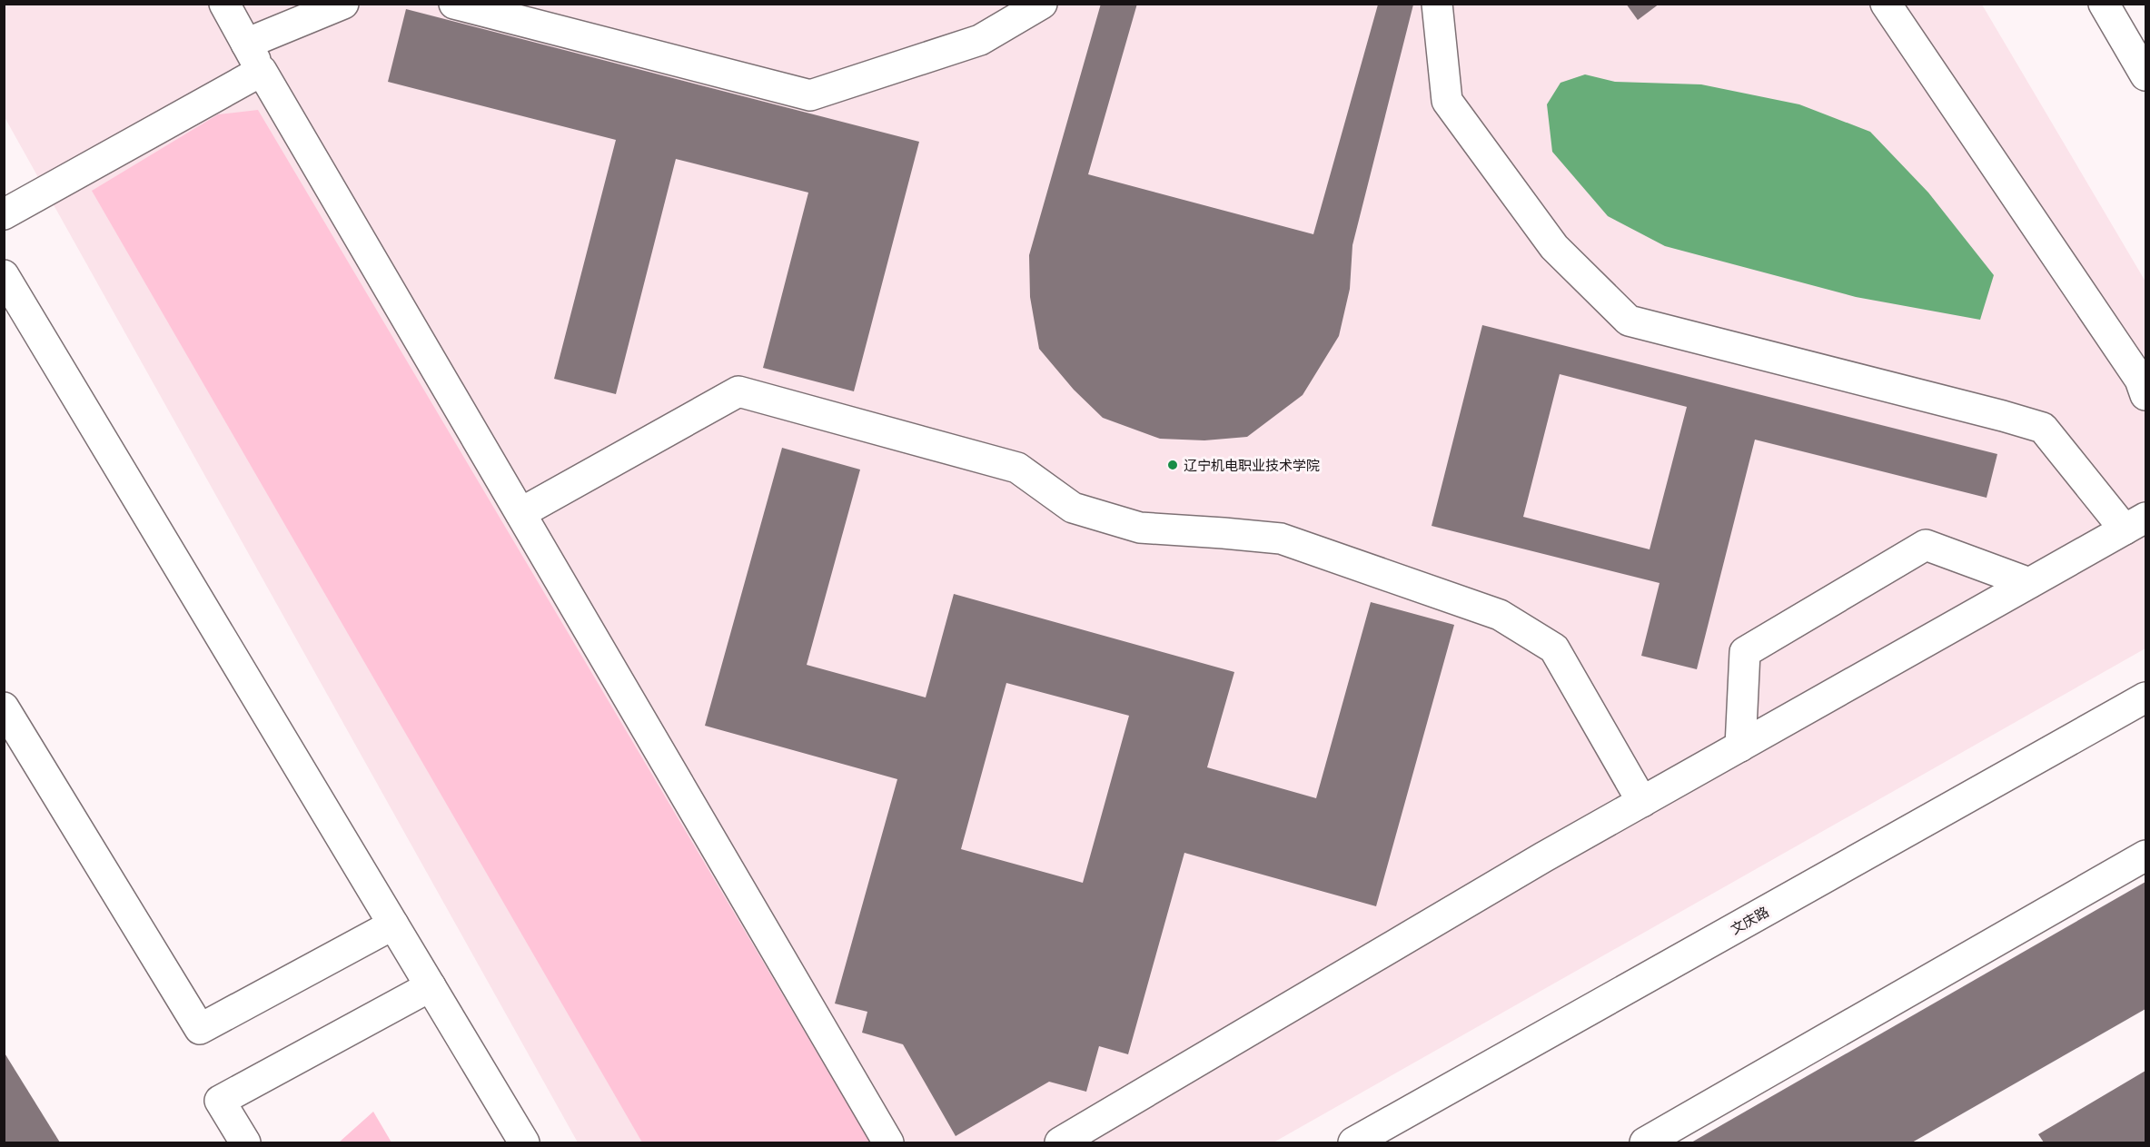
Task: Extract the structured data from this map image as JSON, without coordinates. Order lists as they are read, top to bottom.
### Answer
{
  "streets": {
    "street": ["文庆路"]
  },
  "places": ["辽宁机电职业技术学院"]
}
